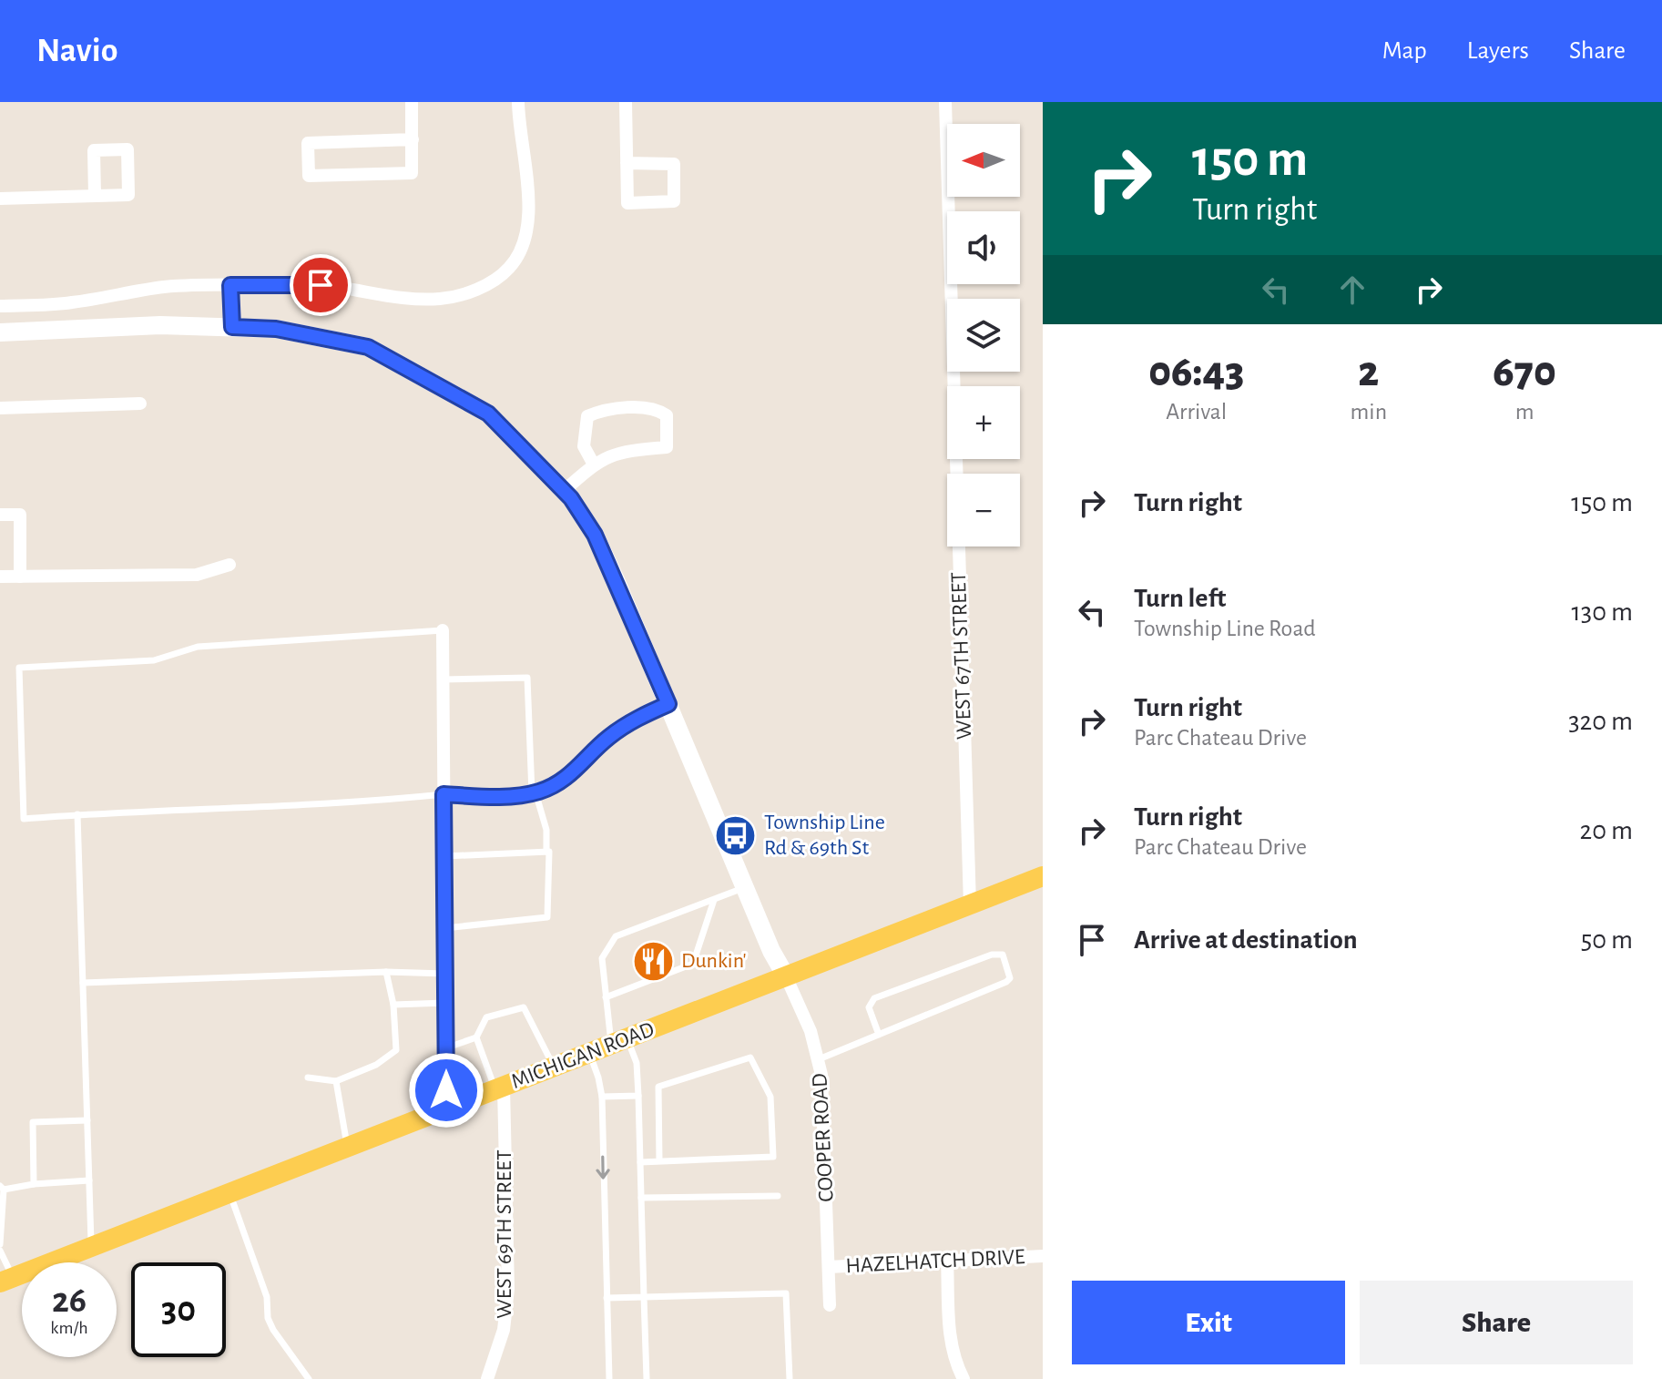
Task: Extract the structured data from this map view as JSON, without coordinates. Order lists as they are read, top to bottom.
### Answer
{
  "streets": {
    "main road": ["MICHIGAN ROAD"],
    "street": [
      "WEST 67TH STREET",
      "COOPER ROAD",
      "WEST 69TH STREET",
      "HAZELHATCH DRIVE"
    ]
  },
  "crossings": [
    ["WEST 67TH STREET", "MICHIGAN ROAD"],
    ["MICHIGAN ROAD", "COOPER ROAD"],
    ["MICHIGAN ROAD", "WEST 69TH STREET"],
    ["COOPER ROAD", "HAZELHATCH DRIVE"]
  ],
  "places": {
    "bus stop": ["Township Line Rd & 69th St"],
    "restaurant": ["Dunkin'"]
  },
  "north": "left",
  "page": {
    "header": "Navio",
    "nav": ["Map", "Layers", "Share"],
    "turn": ["150 m", "Turn right"],
    "map_buttons": ["+", "−"],
    "eta": [
      "06:43",
      "Arrival",
      "2",
      "min",
      "670",
      "m"
    ],
    "list": [
      {
        "name": "Turn right",
        "value": "150 m"
      },
      {
        "name": "Turn left",
        "note": "Township Line Road",
        "value": "130 m"
      },
      {
        "name": "Turn right",
        "note": "Parc Chateau Drive",
        "value": "320 m"
      },
      {
        "name": "Turn right",
        "note": "Parc Chateau Drive",
        "value": "20 m"
      },
      {
        "name": "Arrive at destination",
        "value": "50 m"
      }
    ],
    "speed": "26 km/h",
    "limit": "30",
    "buttons": ["Exit", "Share"]
  }
}
